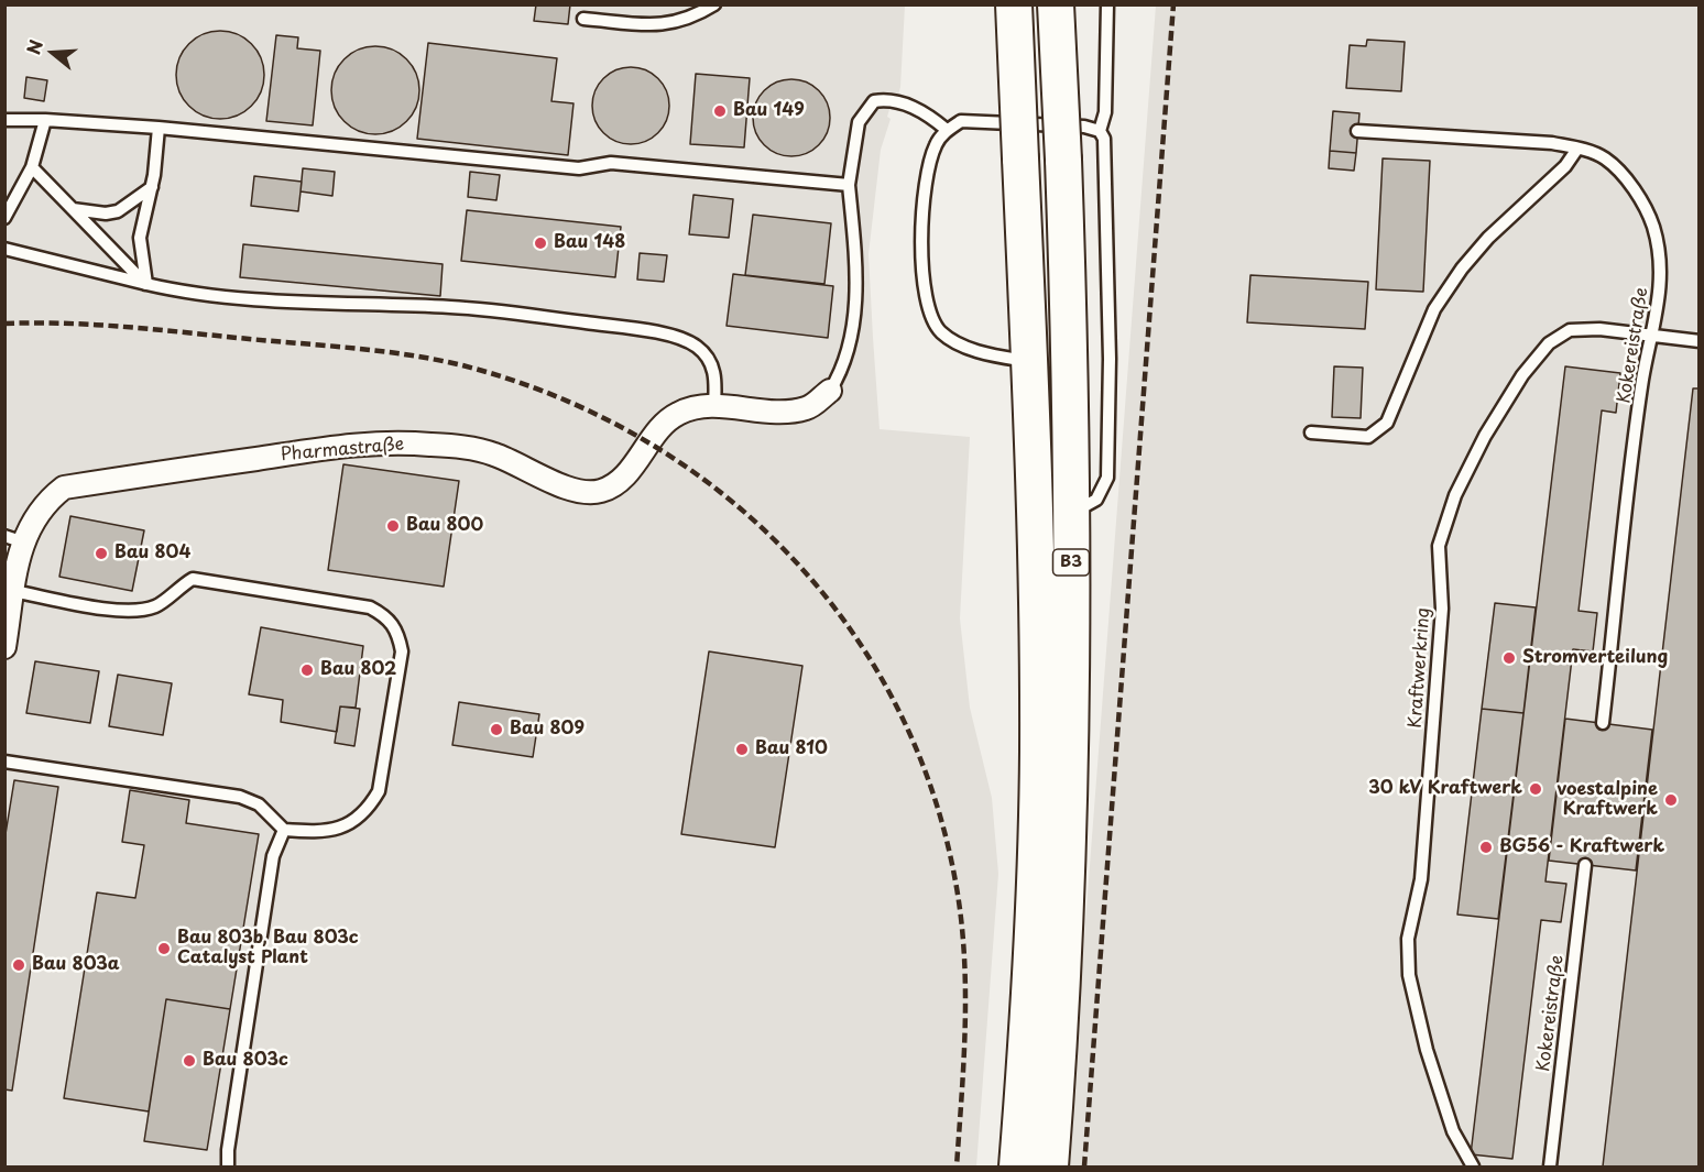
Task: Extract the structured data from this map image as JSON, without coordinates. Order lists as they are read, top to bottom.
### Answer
{
  "streets": {
    "main road": ["B3"],
    "street": ["Pharmastraße"],
    "lane": ["Kokereistraße", "Kraftwerkring"]
  },
  "crossings": [
    ["Kokereistraße", "Kraftwerkring"]
  ],
  "places": [
    "Bau 149",
    "Bau 148",
    "Bau 800",
    "Bau 804",
    "Stromverteilung",
    "Bau 802",
    "Bau 809",
    "Bau 810",
    "30 kV Kraftwerk",
    "voestalpine Kraftwerk",
    "BG56 - Kraftwerk",
    "Bau 803b, Bau 803c Catalyst Plant",
    "Bau 803a",
    "Bau 803c"
  ],
  "north": "left"
}
